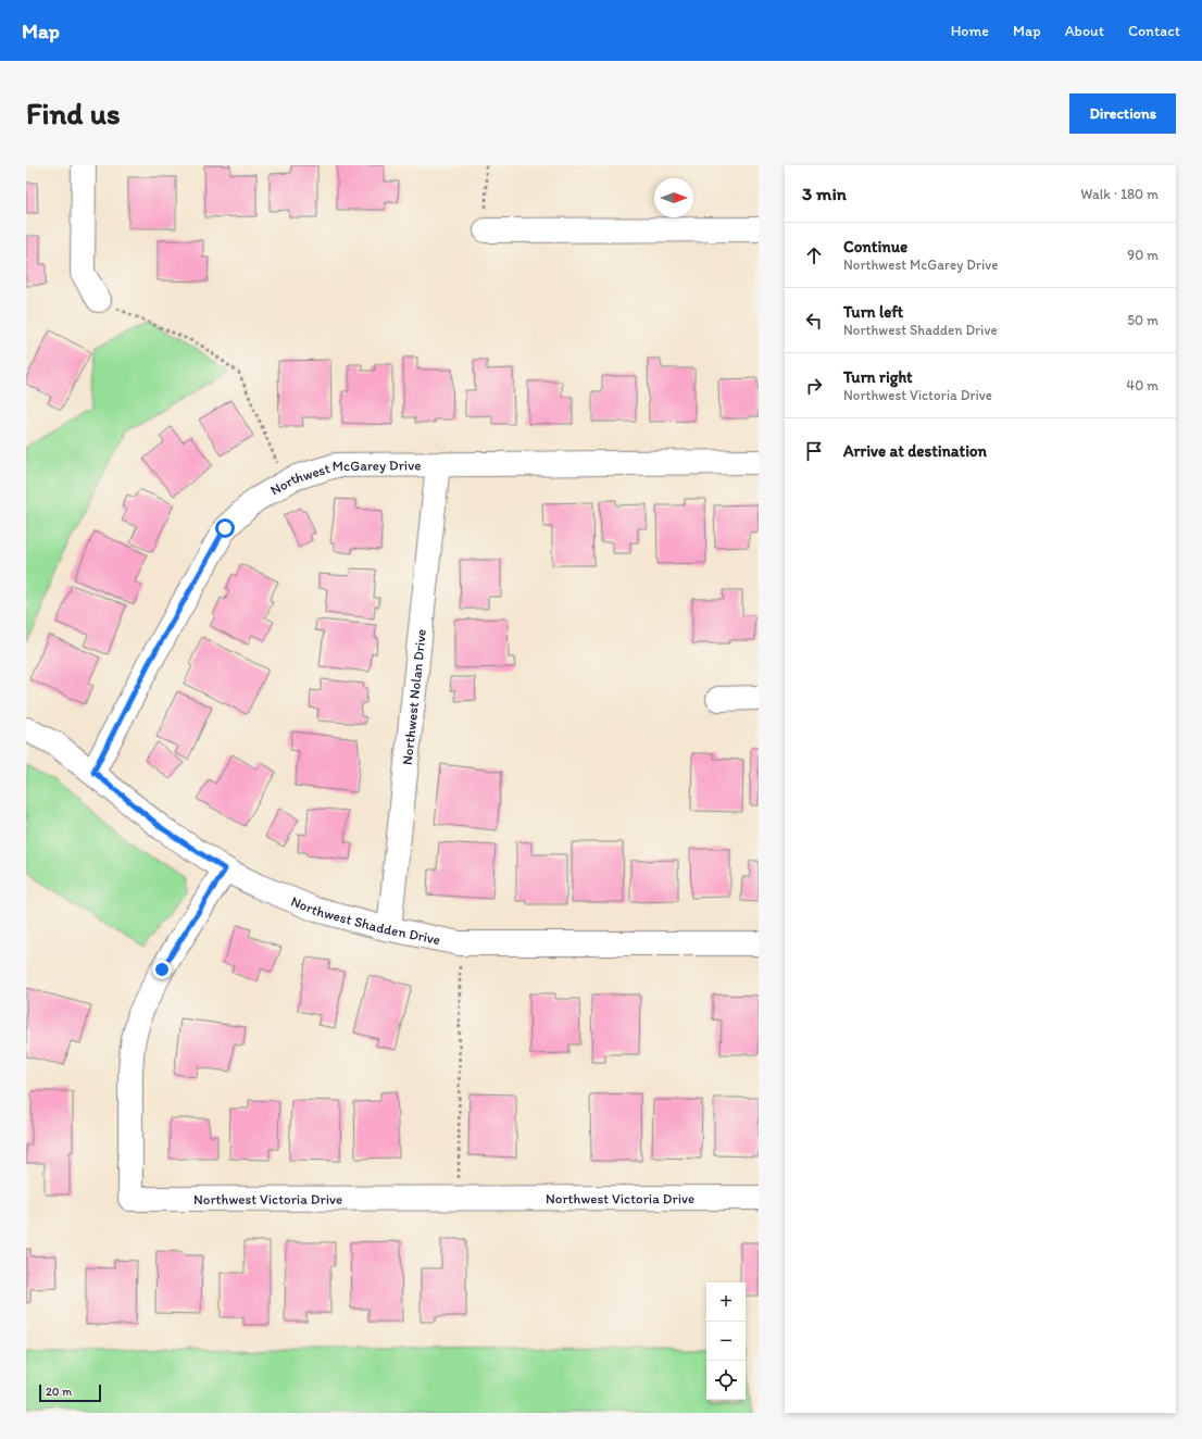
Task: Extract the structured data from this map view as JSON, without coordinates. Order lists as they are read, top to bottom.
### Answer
{
  "streets": {
    "street": [
      "Northwest McGarey Drive",
      "Northwest Nolan Drive",
      "Northwest Shadden Drive",
      "Northwest Victoria Drive"
    ]
  },
  "crossings": [
    ["Northwest McGarey Drive", "Northwest Nolan Drive"],
    ["Northwest McGarey Drive", "Northwest Shadden Drive"],
    ["Northwest Nolan Drive", "Northwest Shadden Drive"],
    ["Northwest Shadden Drive", "Northwest Victoria Drive"]
  ],
  "scale_bar": "20 m",
  "north": "right",
  "page": {
    "header": "Map",
    "nav": [
      "Home",
      "Map",
      "About",
      "Contact"
    ],
    "buttons": "Directions",
    "title": "Find us",
    "heading": ["3 min", "Walk · 180 m"],
    "list": [
      ["Continue", "Northwest McGarey Drive", "90 m"],
      ["Turn left", "Northwest Shadden Drive", "50 m"],
      ["Turn right", "Northwest Victoria Drive", "40 m"],
      "Arrive at destination"
    ],
    "map_buttons": ["+", "−"],
    "scale": "20 m"
  }
}
